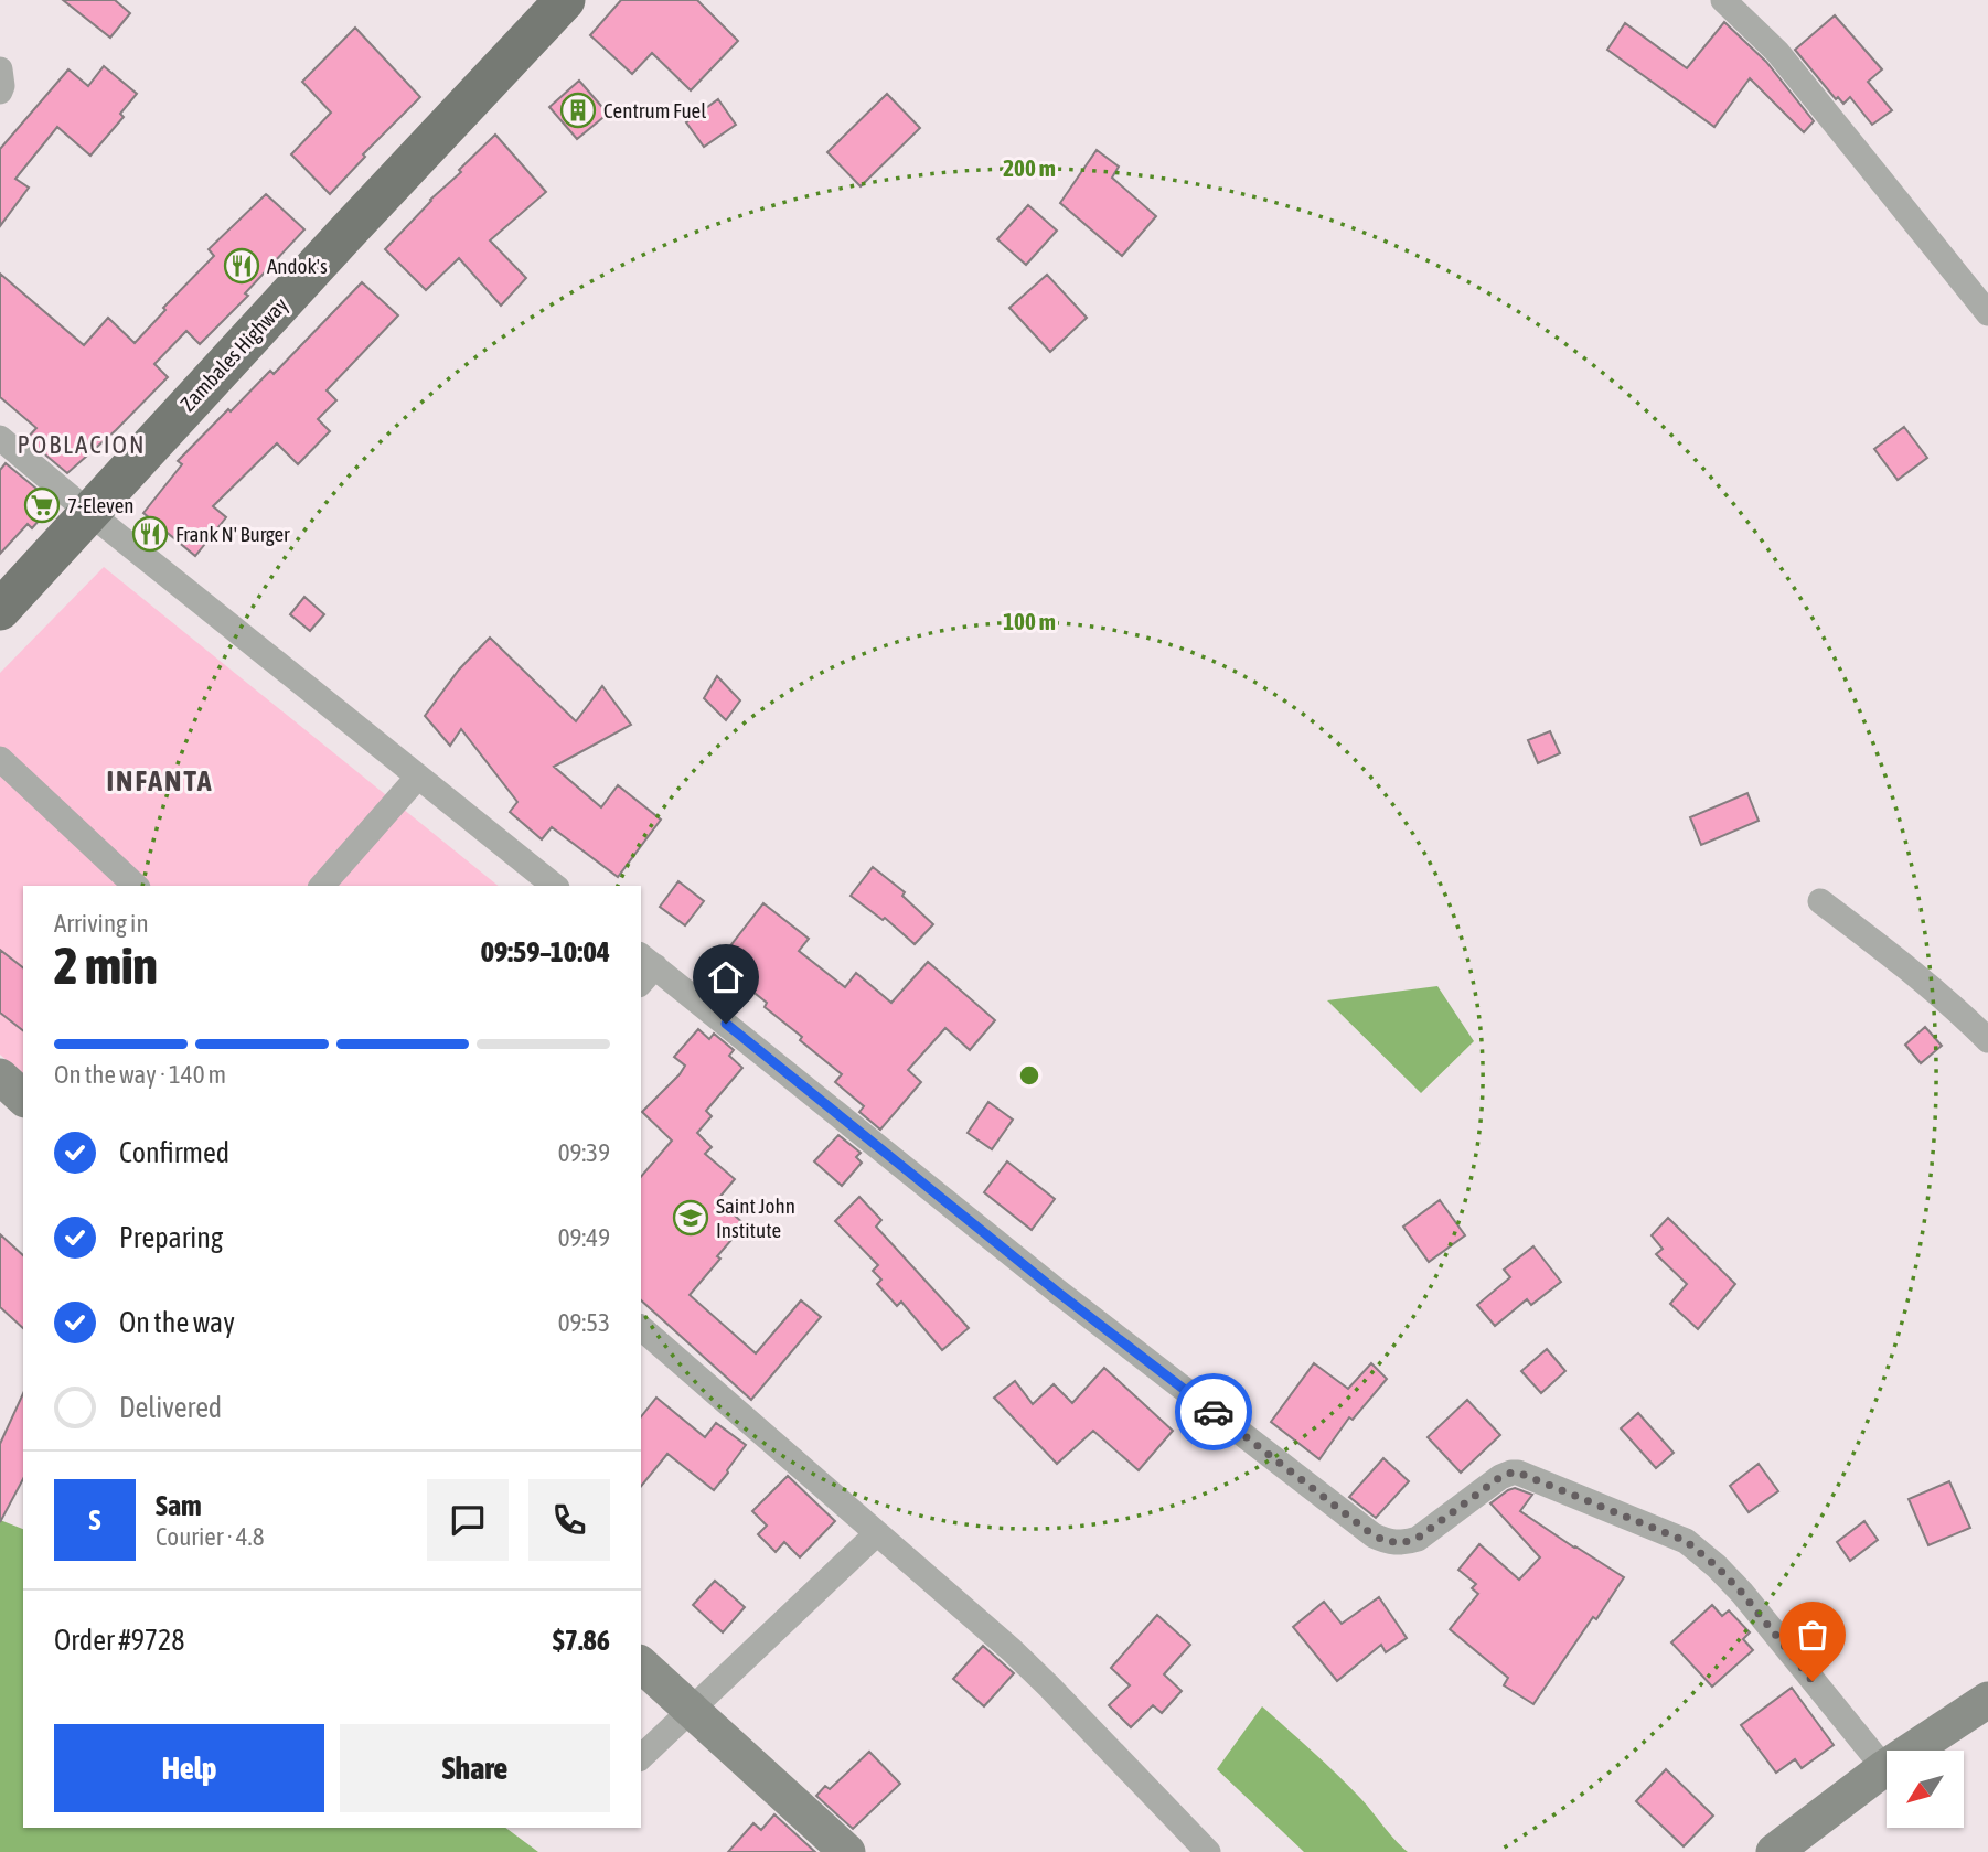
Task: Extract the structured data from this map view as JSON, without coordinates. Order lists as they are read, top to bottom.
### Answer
{
  "streets": {
    "main road": ["Zambales Highway"]
  },
  "districts": ["POBLACION", "INFANTA"],
  "places": {
    "building": ["Centrum Fuel"],
    "restaurant": ["Andok's", "Frank N' Burger"],
    "supermarket": ["7-Eleven"],
    "school or university": ["Saint John Institute"]
  },
  "north": "bottom left",
  "page": {
    "heading": ["2 min", "Arriving in", "09:59–10:04"],
    "panel": [
      "Sam",
      "Courier · 4.8",
      "Order #9728",
      "$7.86"
    ],
    "bar": "On the way · 140 m",
    "list": [
      ["Confirmed", "09:39"],
      ["Preparing", "09:49"],
      ["On the way", "09:53"],
      "Delivered"
    ],
    "round": "S",
    "buttons": ["Help", "Share"]
  },
  "rings": ["200 m", "100 m"]
}
